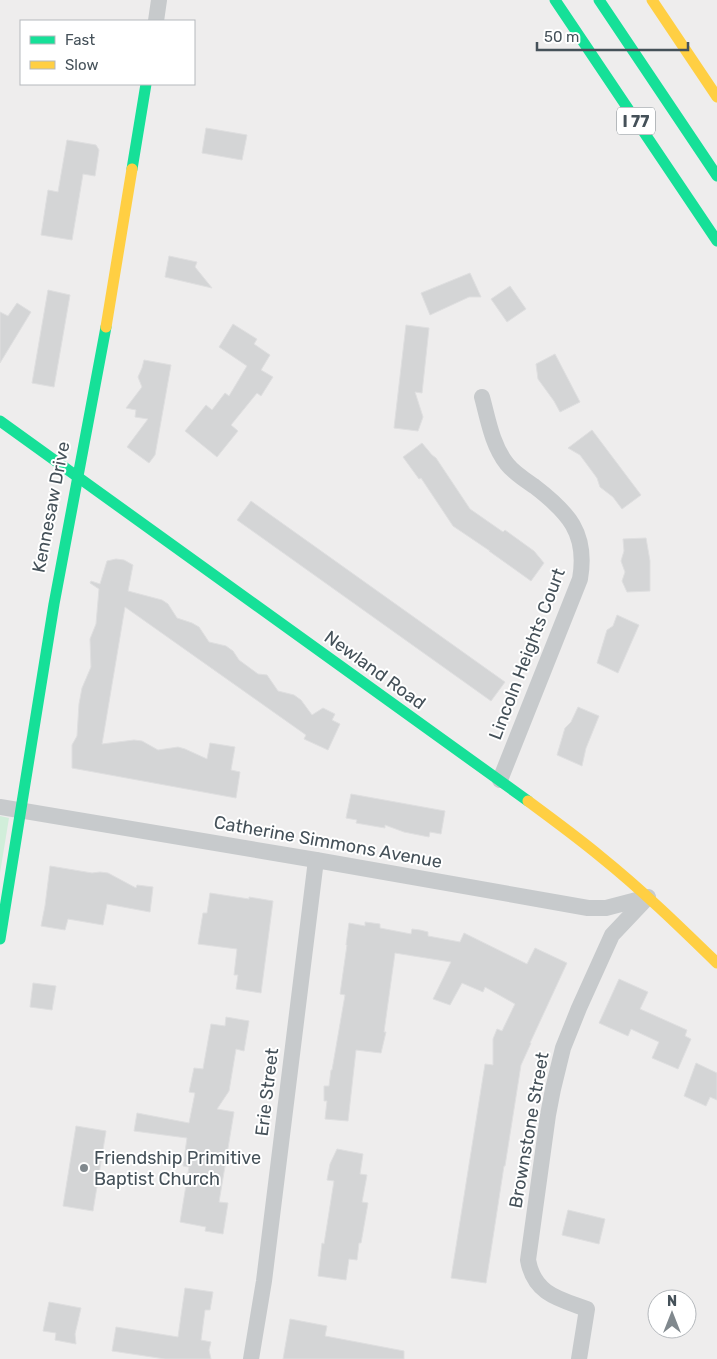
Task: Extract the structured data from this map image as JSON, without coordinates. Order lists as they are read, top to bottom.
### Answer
{
  "streets": {
    "main road": ["I 77", "Kennesaw Drive", "Newland Road"],
    "street": [
      "Lincoln Heights Court",
      "Catherine Simmons Avenue",
      "Erie Street",
      "Brownstone Street"
    ]
  },
  "crossings": [
    ["Kennesaw Drive", "Newland Road"],
    ["Kennesaw Drive", "Catherine Simmons Avenue"],
    ["Lincoln Heights Court", "Newland Road"],
    ["Newland Road", "Catherine Simmons Avenue"],
    ["Newland Road", "Brownstone Street"],
    ["Catherine Simmons Avenue", "Erie Street"],
    ["Catherine Simmons Avenue", "Brownstone Street"]
  ],
  "places": ["Friendship Primitive Baptist Church"],
  "legend": ["Fast", "Slow"],
  "scale_bar": "50 m",
  "north": "top"
}
